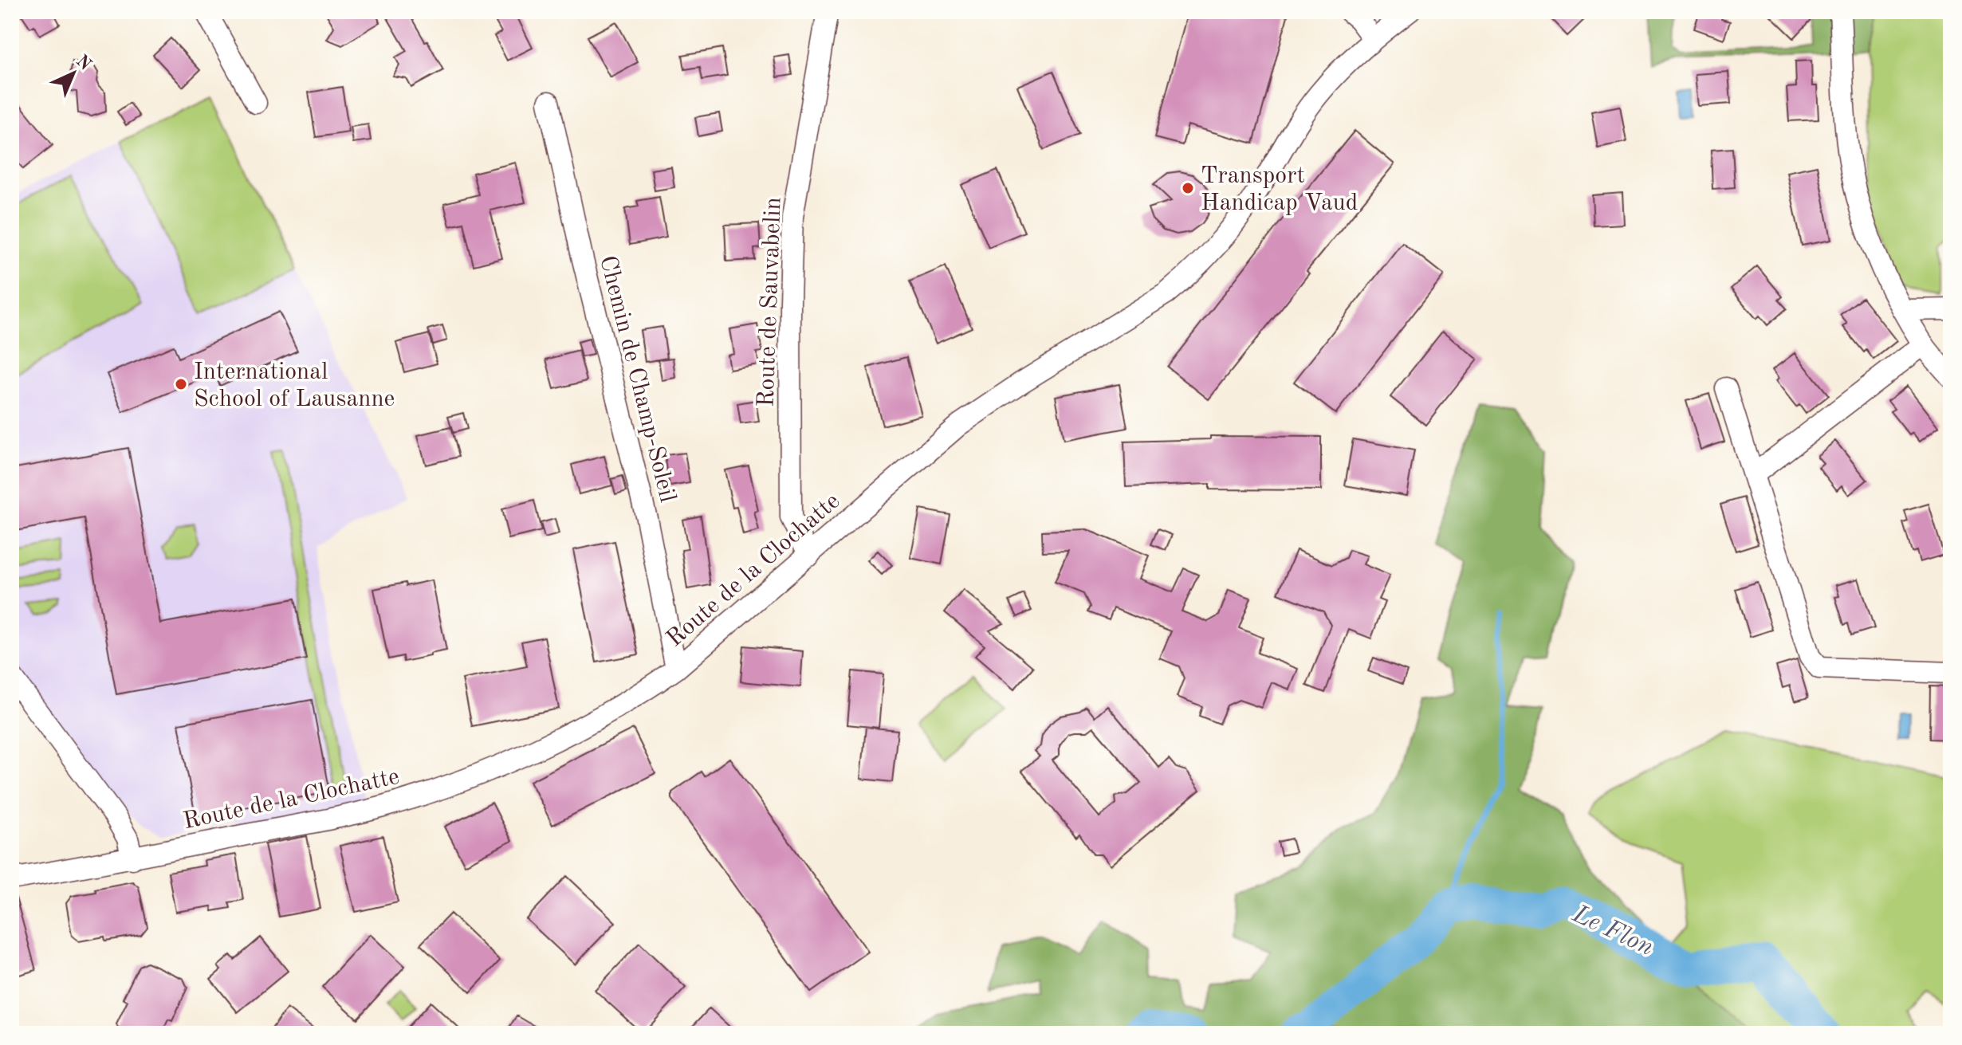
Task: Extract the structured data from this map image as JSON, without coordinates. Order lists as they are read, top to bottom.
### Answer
{
  "streets": {
    "street": ["Route de Sauvabelin", "Chemin de Champ-Soleil", "Route de la Clochatte"]
  },
  "crossings": [
    ["Route de Sauvabelin", "Route de la Clochatte"],
    ["Chemin de Champ-Soleil", "Route de la Clochatte"]
  ],
  "water": ["Le Flon"],
  "places": ["Transport Handicap Vaud", "International School of Lausanne"],
  "north": "top right"
}
